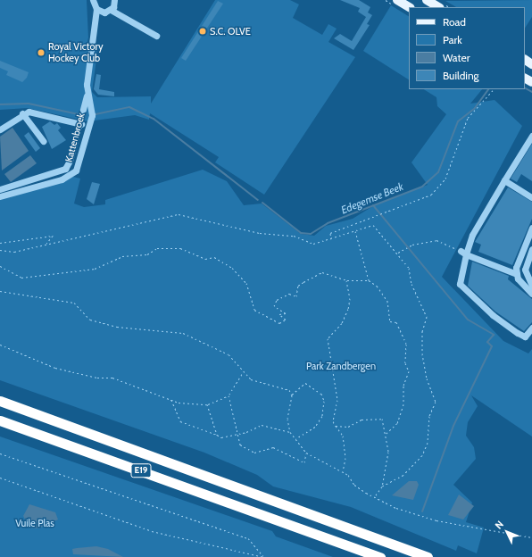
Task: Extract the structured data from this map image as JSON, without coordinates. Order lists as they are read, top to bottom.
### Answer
{
  "streets": {
    "highway": ["E19"],
    "street": ["Kattenbroek"]
  },
  "water": ["Edegemse Beek"],
  "parks": ["Park Zandbergen", "Vuile Plas"],
  "places": ["S.C. OLVE", "Royal Victory Hockey Club"],
  "legend": [
    "Road",
    "Park",
    "Water",
    "Building"
  ],
  "north": "top left"
}
